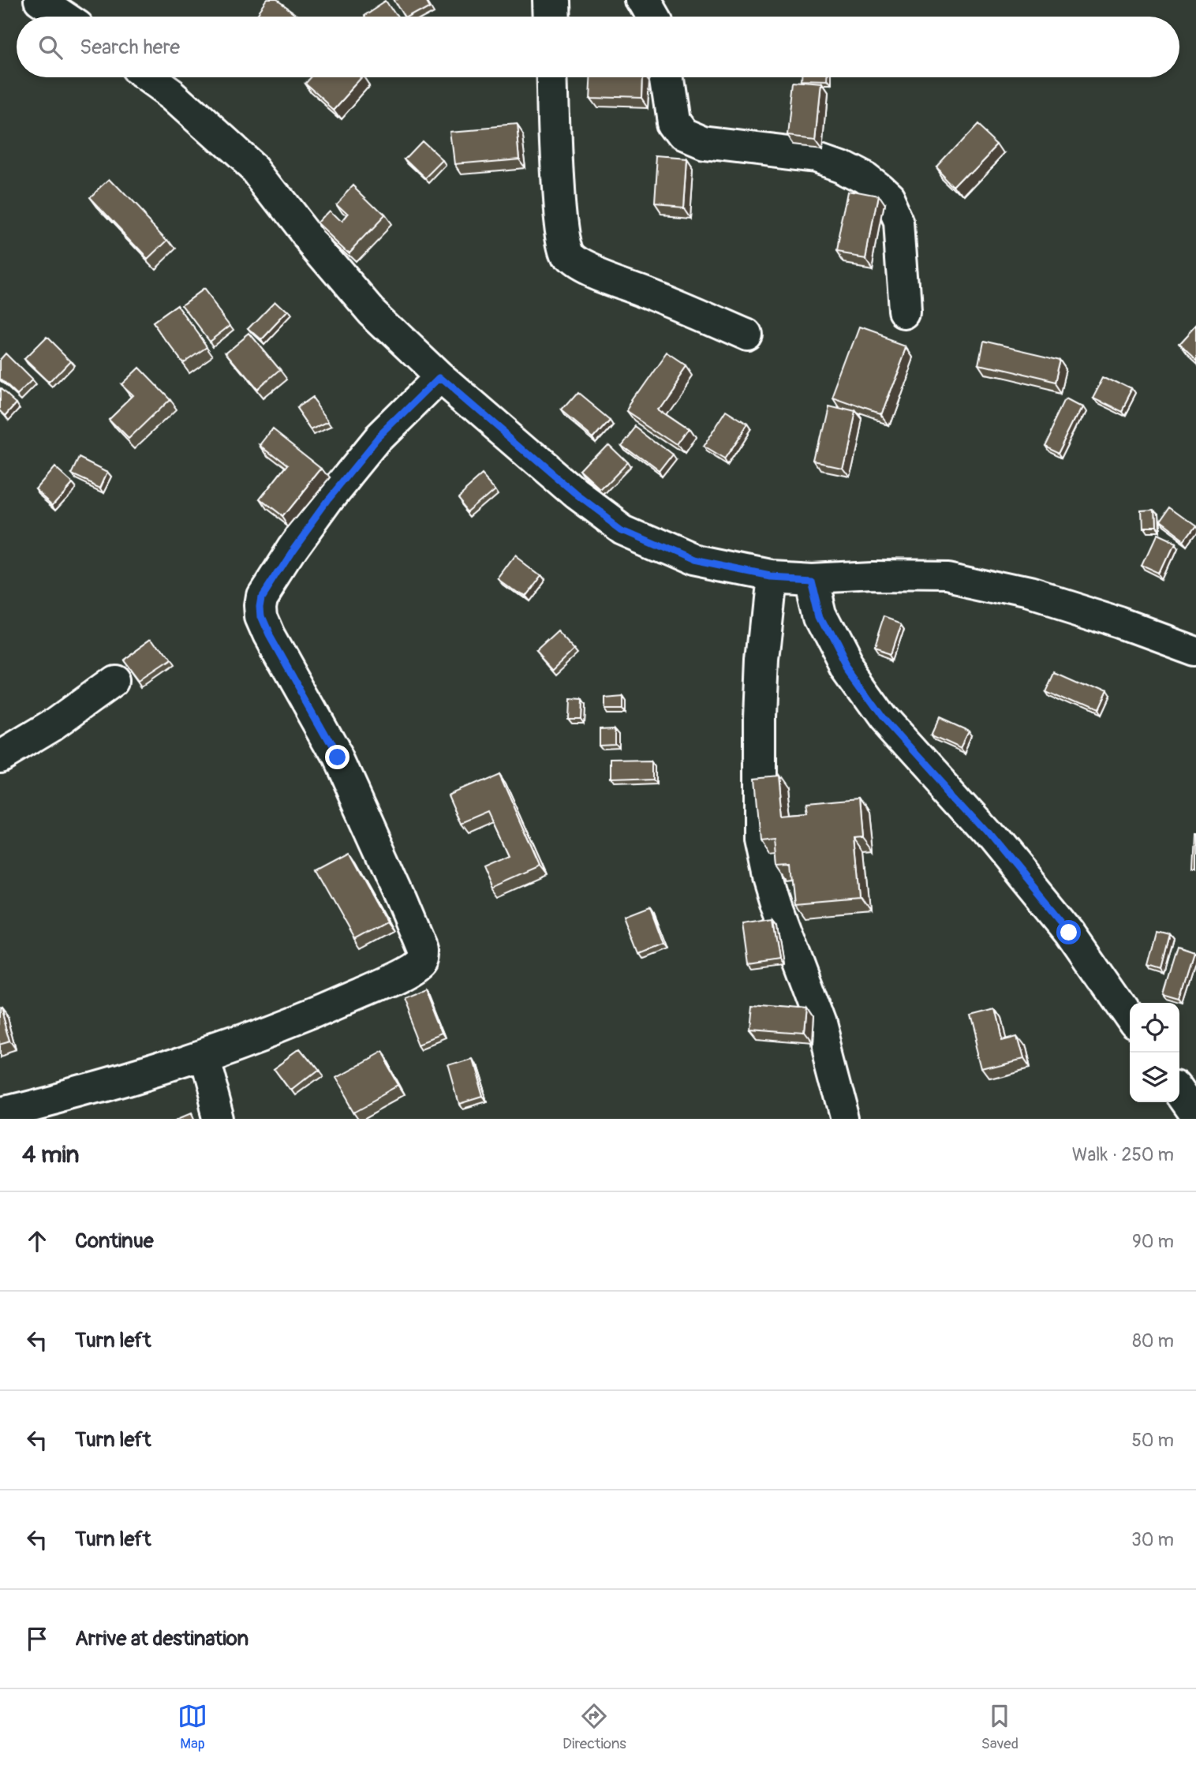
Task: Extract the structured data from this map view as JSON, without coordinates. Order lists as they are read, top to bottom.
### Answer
{
  "page": {
    "search": "Search here",
    "heading": ["4 min", "Walk · 250 m"],
    "list": [
      ["Continue", "90 m"],
      ["Turn left", "80 m"],
      ["Turn left", "50 m"],
      ["Turn left", "30 m"],
      "Arrive at destination"
    ],
    "nav": ["Map", "Directions", "Saved"]
  }
}
